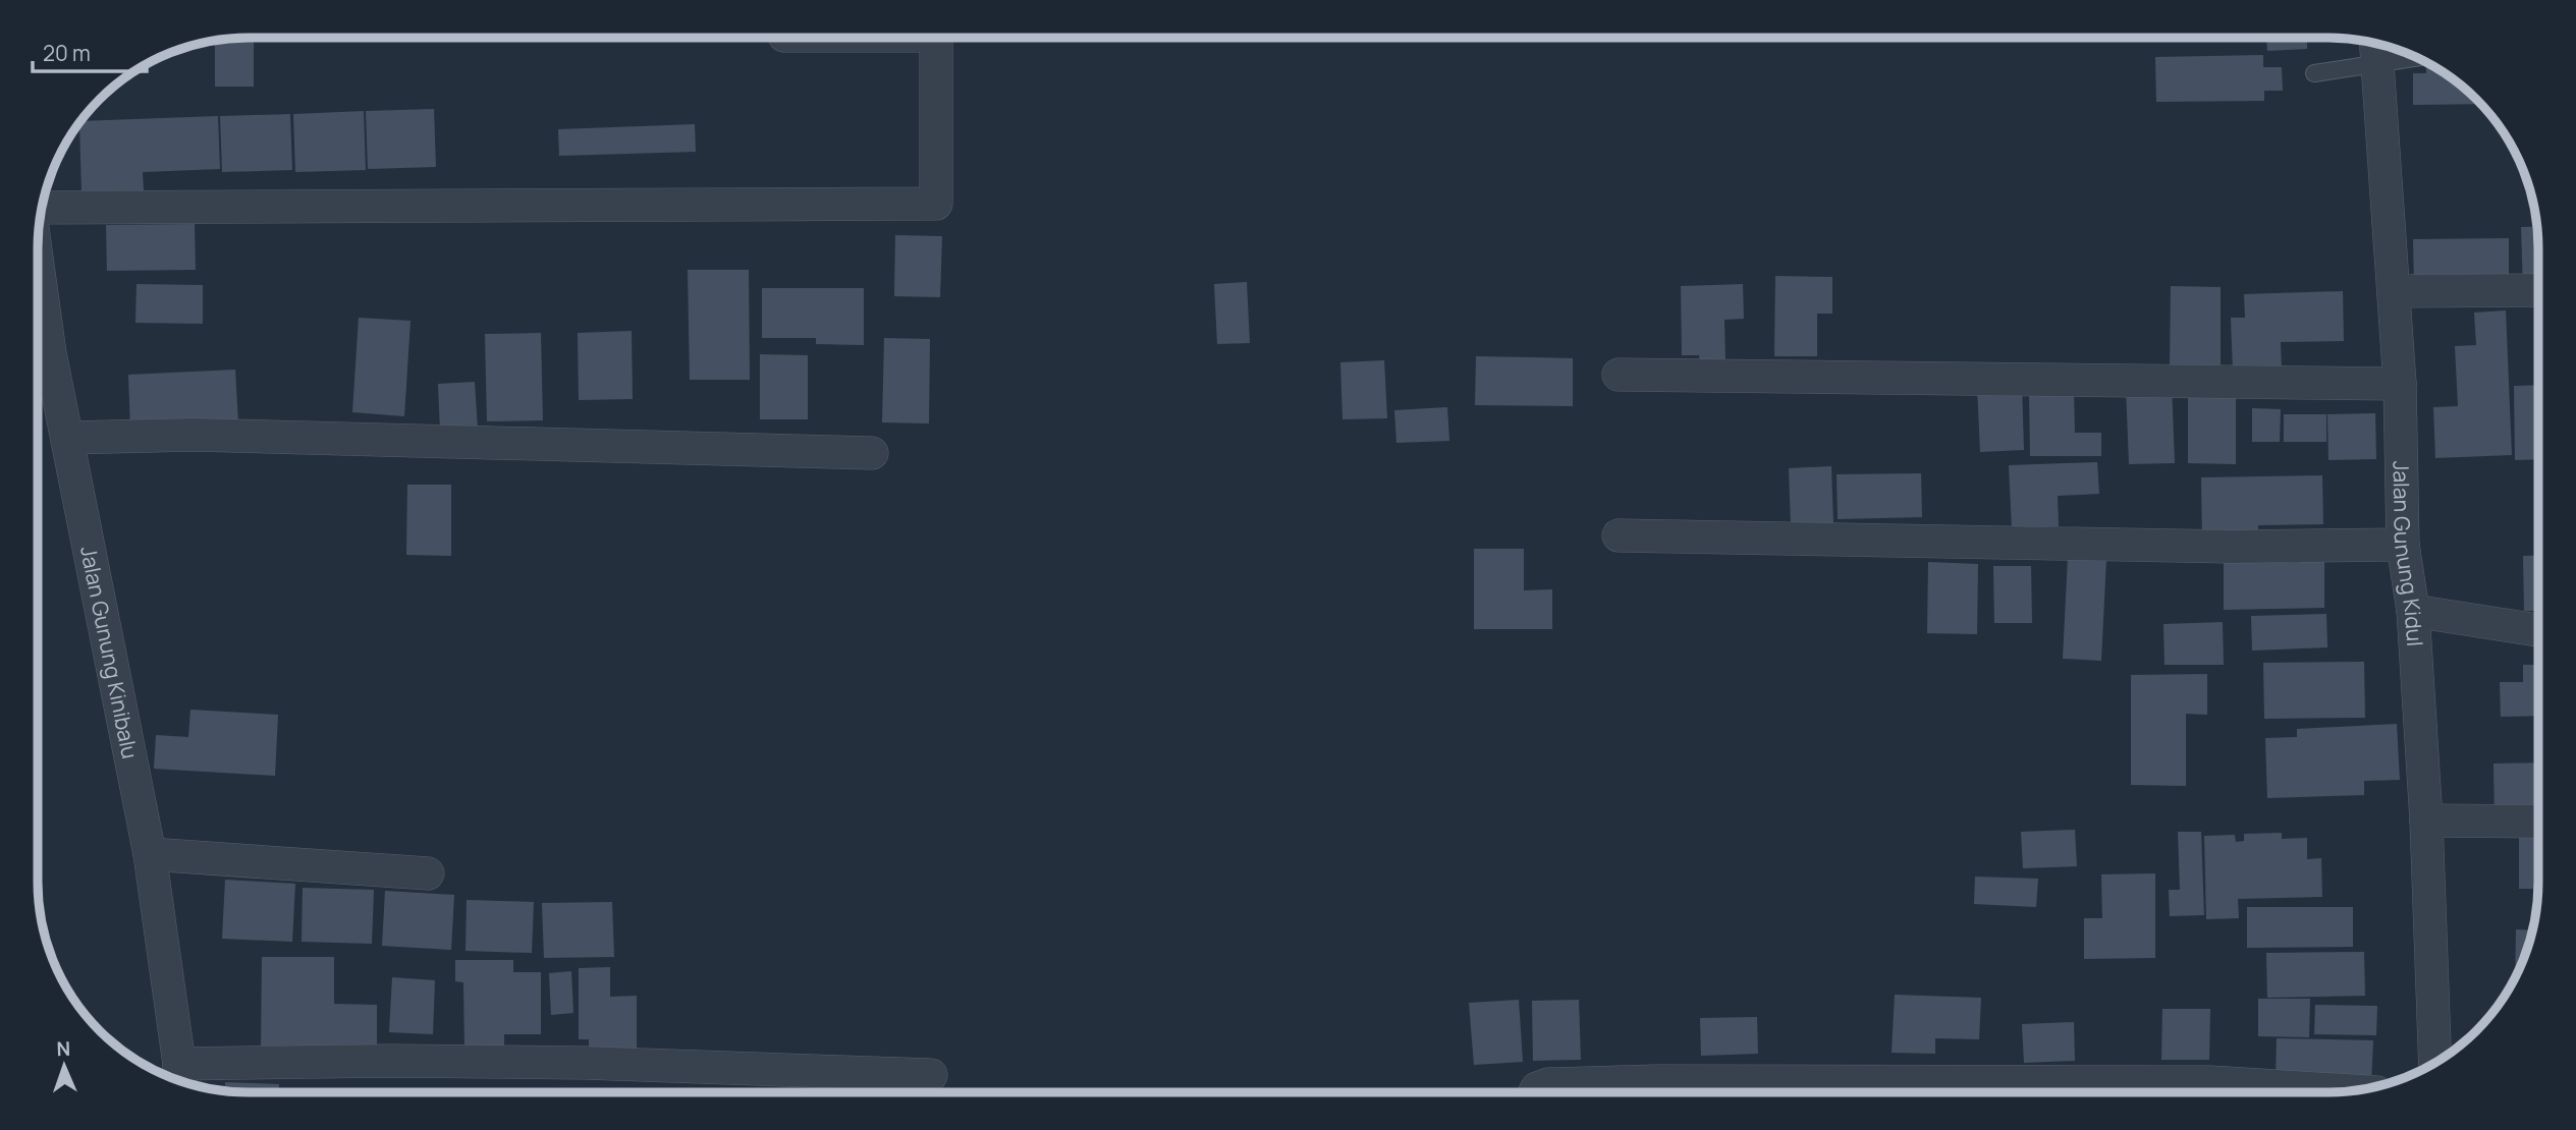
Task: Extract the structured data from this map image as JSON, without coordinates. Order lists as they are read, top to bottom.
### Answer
{
  "streets": {
    "street": ["Jalan Gunung Kidul", "Jalan Gunung Kinibalu"]
  },
  "scale_bar": "20 m",
  "north": "top"
}
